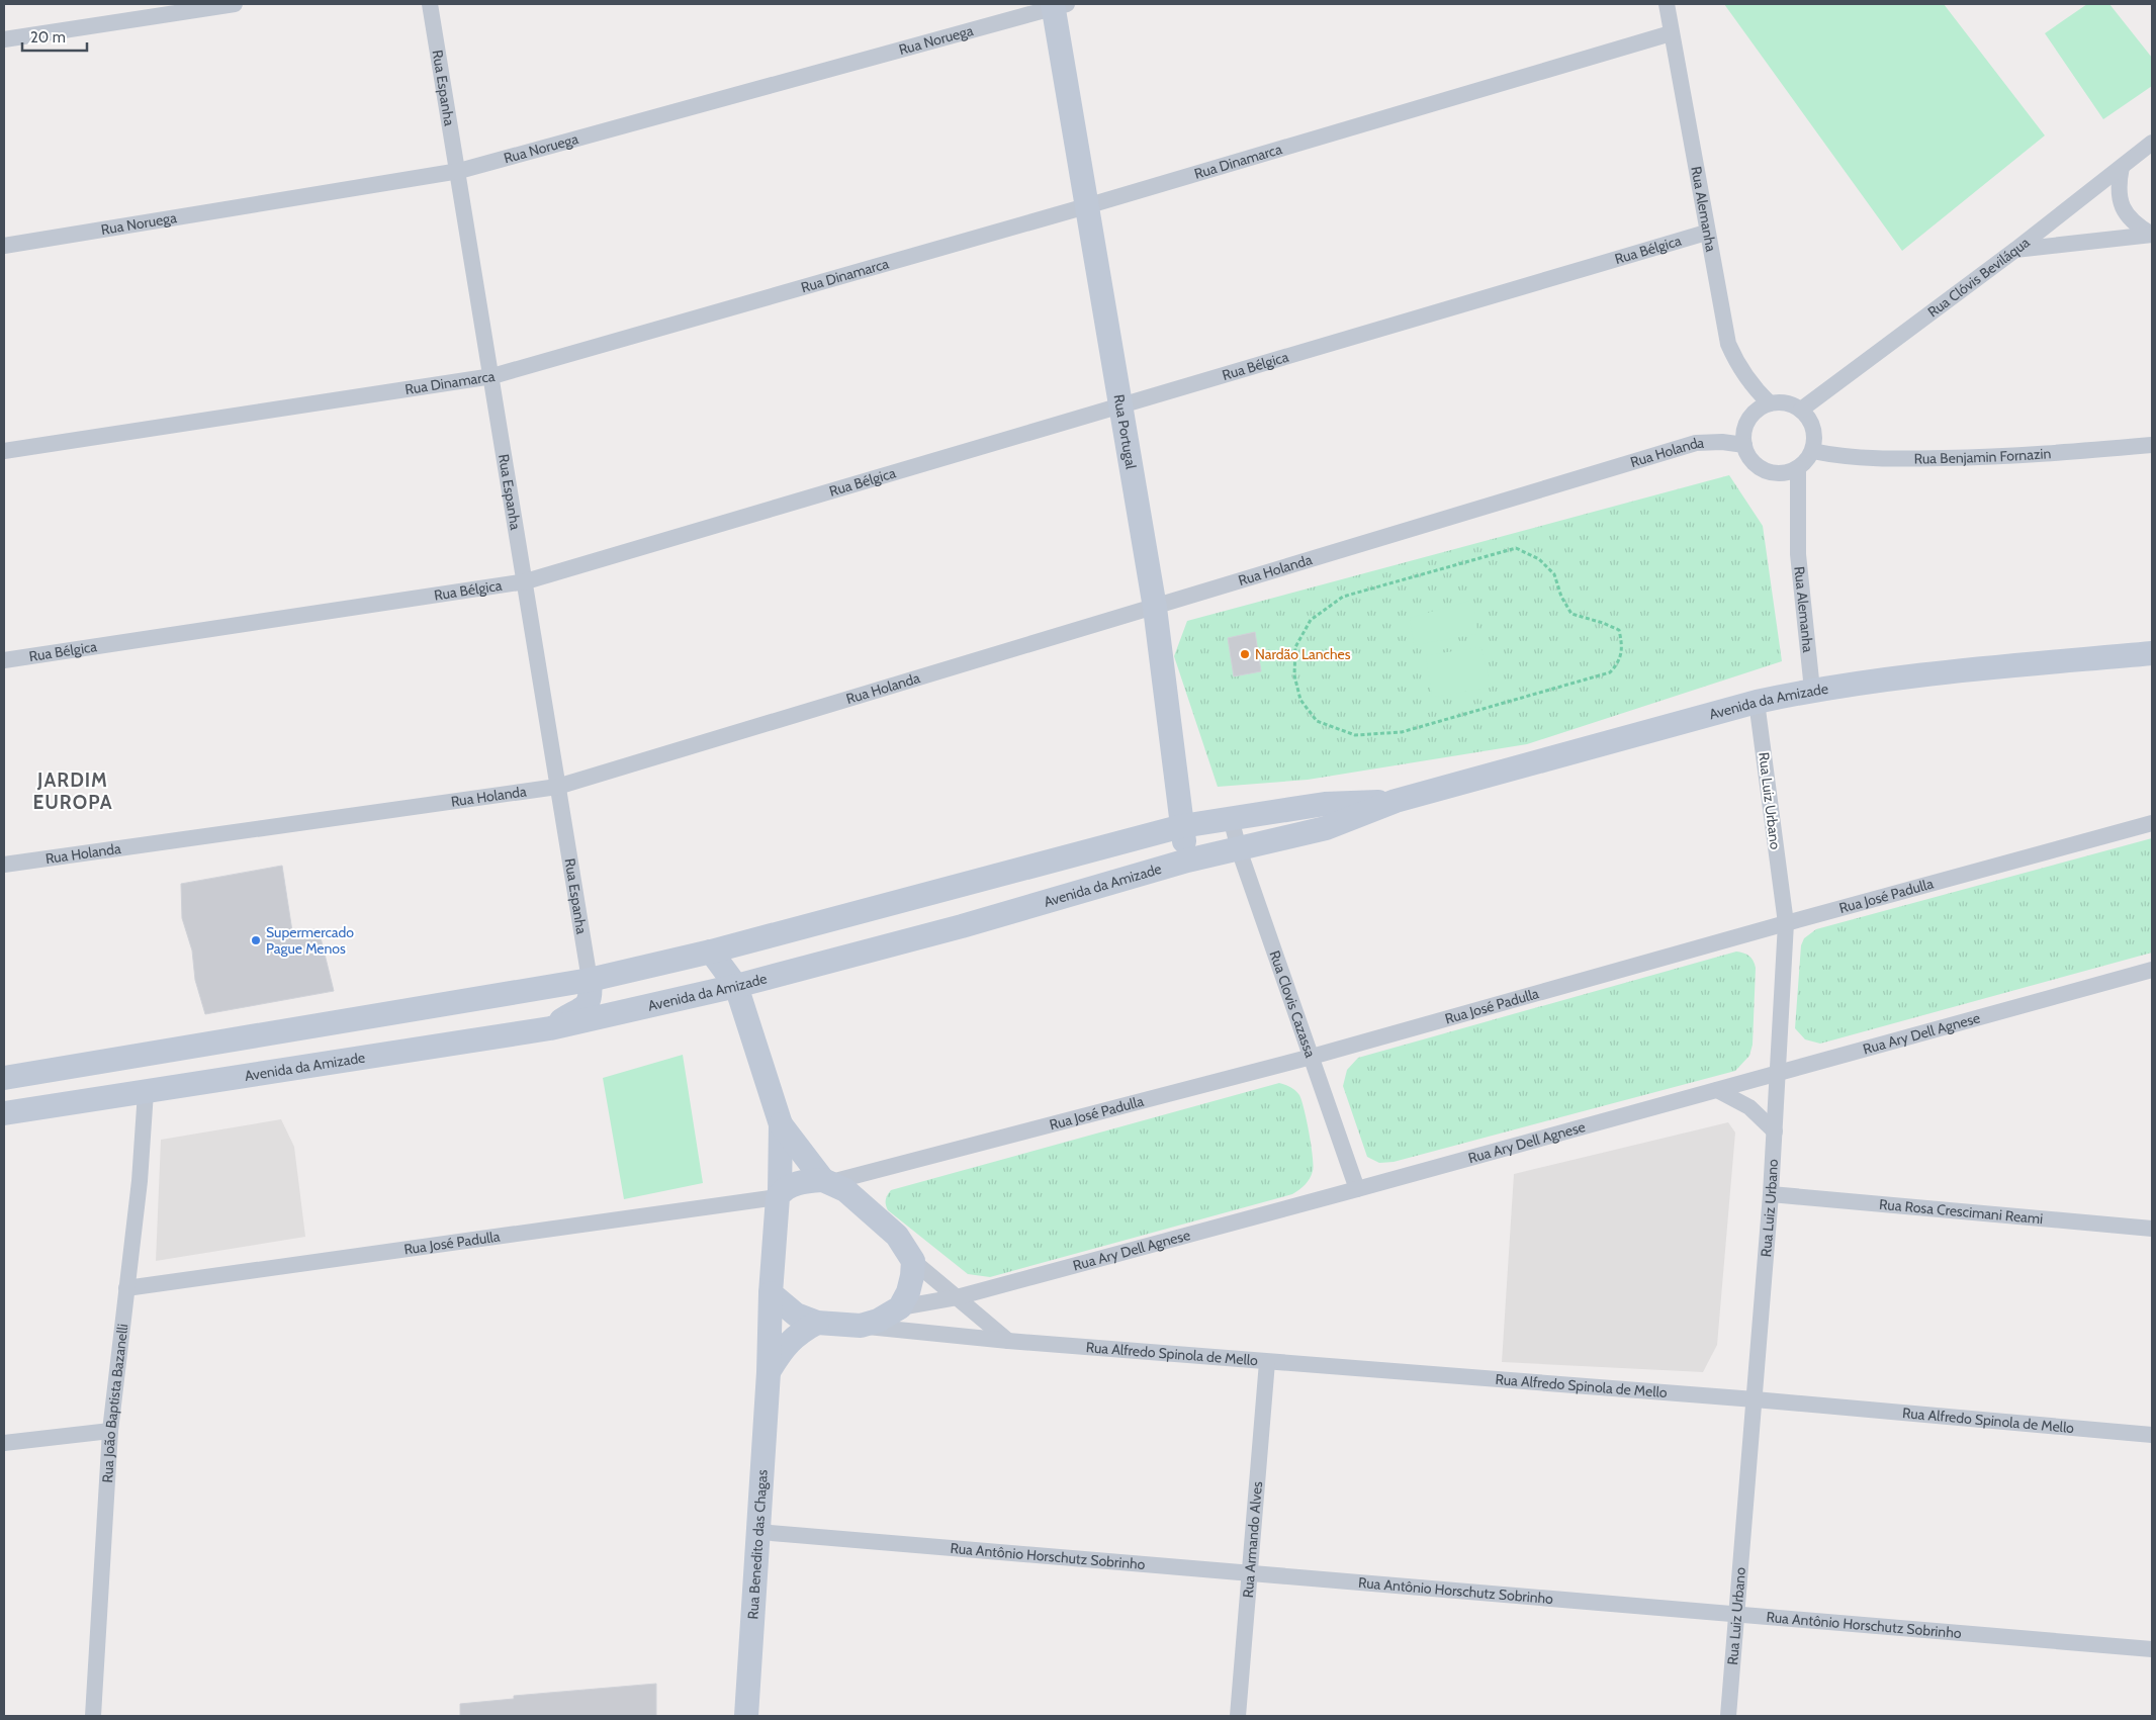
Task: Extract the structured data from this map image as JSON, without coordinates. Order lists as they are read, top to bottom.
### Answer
{
  "streets": {
    "main road": ["Rua Portugal", "Avenida da Amizade", "Rua Benedito das Chagas"],
    "street": [
      "Rua Noruega",
      "Rua Espanha",
      "Rua Dinamarca",
      "Rua Alemanha",
      "Rua Bélgica",
      "Rua Clóvis Beviláqua",
      "Rua Holanda",
      "Rua Benjamin Fornazin",
      "Rua Luiz Urbano",
      "Rua José Padulla",
      "Rua Clovis Cazassa",
      "Rua Ary Dell Agnese",
      "Rua Rosa Crescimani Reami",
      "Rua Alfredo Spinola de Mello",
      "Rua João Baptista Bazanelli",
      "Rua Armando Alves",
      "Rua Antônio Horschutz Sobrinho"
    ]
  },
  "crossings": [
    ["Rua Noruega", "Rua Espanha"],
    ["Rua Noruega", "Rua Portugal"],
    ["Rua Espanha", "Rua Dinamarca"],
    ["Rua Espanha", "Rua Bélgica"],
    ["Rua Espanha", "Rua Holanda"],
    ["Rua Espanha", "Avenida da Amizade"],
    ["Rua Dinamarca", "Rua Alemanha"],
    ["Rua Dinamarca", "Rua Portugal"],
    ["Rua Alemanha", "Rua Bélgica"],
    ["Rua Alemanha", "Rua Clóvis Beviláqua"],
    ["Rua Alemanha", "Rua Holanda"],
    ["Rua Alemanha", "Rua Benjamin Fornazin"],
    ["Rua Alemanha", "Avenida da Amizade"],
    ["Rua Bélgica", "Rua Portugal"],
    ["Rua Clóvis Beviláqua", "Rua Holanda"],
    ["Rua Clóvis Beviláqua", "Rua Benjamin Fornazin"],
    ["Rua Portugal", "Rua Holanda"],
    ["Rua Portugal", "Avenida da Amizade"],
    ["Rua Holanda", "Rua Benjamin Fornazin"],
    ["Avenida da Amizade", "Rua Luiz Urbano"],
    ["Avenida da Amizade", "Rua Clovis Cazassa"],
    ["Avenida da Amizade", "Rua João Baptista Bazanelli"],
    ["Rua Luiz Urbano", "Rua José Padulla"],
    ["Rua Luiz Urbano", "Rua Ary Dell Agnese"],
    ["Rua Luiz Urbano", "Rua Rosa Crescimani Reami"],
    ["Rua Luiz Urbano", "Rua Alfredo Spinola de Mello"],
    ["Rua Luiz Urbano", "Rua Antônio Horschutz Sobrinho"],
    ["Rua José Padulla", "Rua Clovis Cazassa"],
    ["Rua José Padulla", "Rua Ary Dell Agnese"],
    ["Rua José Padulla", "Rua Alfredo Spinola de Mello"],
    ["Rua José Padulla", "Rua João Baptista Bazanelli"],
    ["Rua José Padulla", "Rua Benedito das Chagas"],
    ["Rua Clovis Cazassa", "Rua Ary Dell Agnese"],
    ["Rua Ary Dell Agnese", "Rua Alfredo Spinola de Mello"],
    ["Rua Ary Dell Agnese", "Rua Benedito das Chagas"],
    ["Rua Alfredo Spinola de Mello", "Rua Armando Alves"],
    ["Rua Alfredo Spinola de Mello", "Rua Benedito das Chagas"],
    ["Rua Armando Alves", "Rua Antônio Horschutz Sobrinho"],
    ["Rua Benedito das Chagas", "Rua Antônio Horschutz Sobrinho"]
  ],
  "districts": ["JARDIM EUROPA"],
  "places": ["Nardão Lanches", "Supermercado Pague Menos"],
  "scale_bar": "20 m"
}
